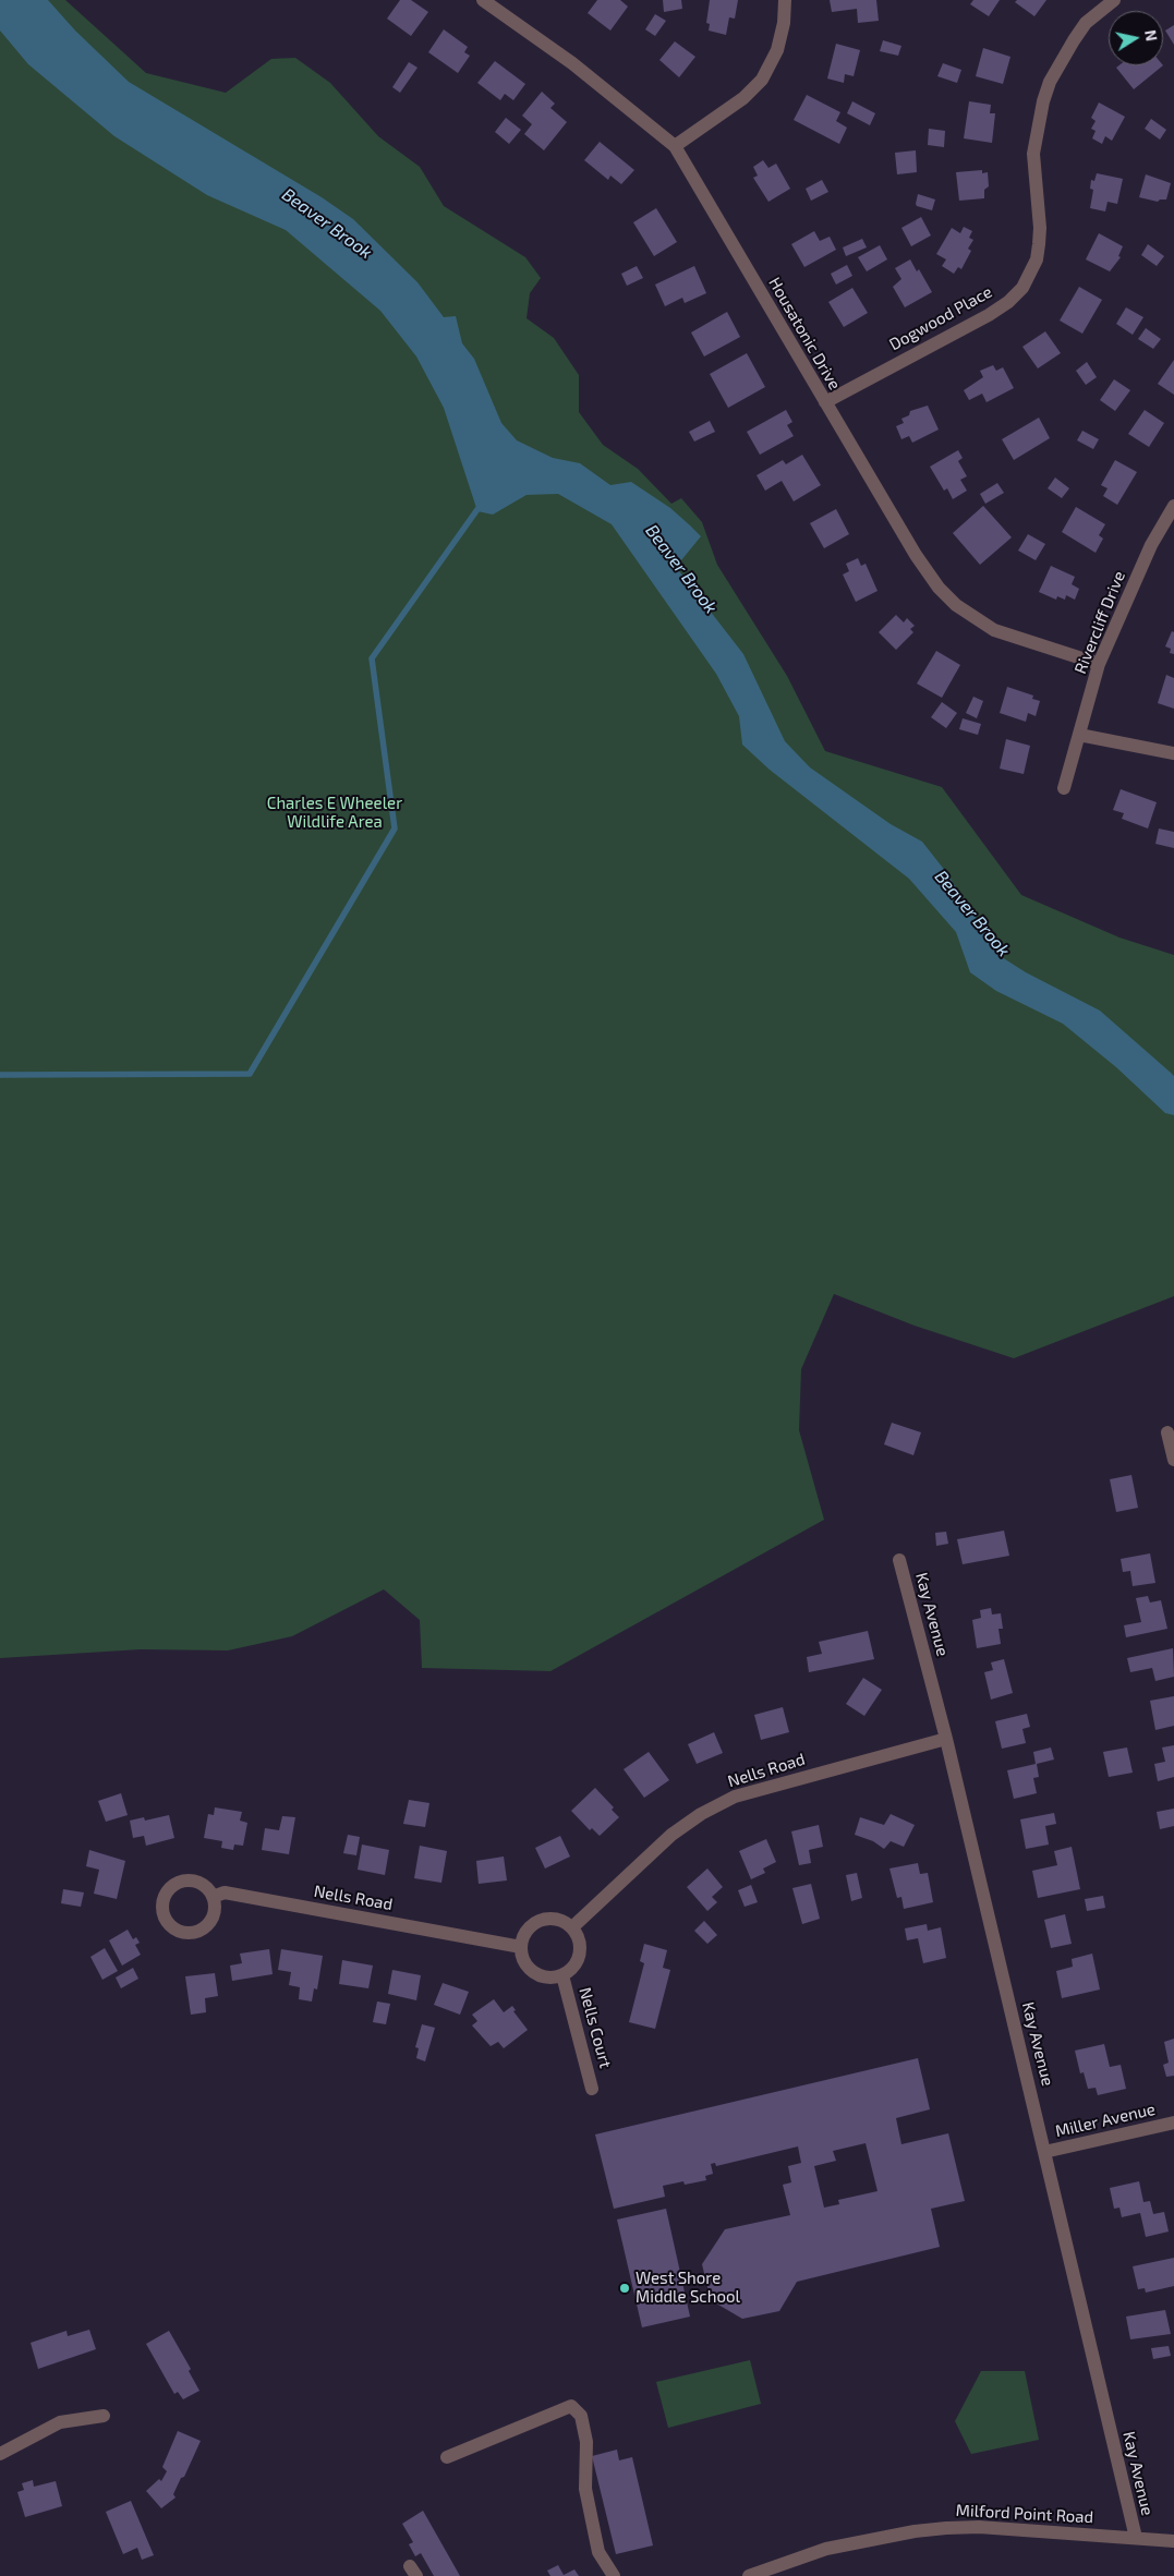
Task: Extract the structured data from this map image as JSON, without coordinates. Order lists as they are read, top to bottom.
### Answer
{
  "streets": {
    "street": [
      "Dogwood Place",
      "Housatonic Drive",
      "Rivercliff Drive",
      "Kay Avenue",
      "Nells Road",
      "Nells Court",
      "Miller Avenue",
      "Milford Point Road"
    ]
  },
  "crossings": [
    ["Dogwood Place", "Housatonic Drive"],
    ["Housatonic Drive", "Rivercliff Drive"],
    ["Kay Avenue", "Nells Road"],
    ["Kay Avenue", "Miller Avenue"],
    ["Kay Avenue", "Milford Point Road"],
    ["Nells Road", "Nells Court"]
  ],
  "water": ["Beaver Brook"],
  "parks": ["Charles E Wheeler Wildlife Area"],
  "places": ["West Shore Middle School"],
  "north": "right"
}
